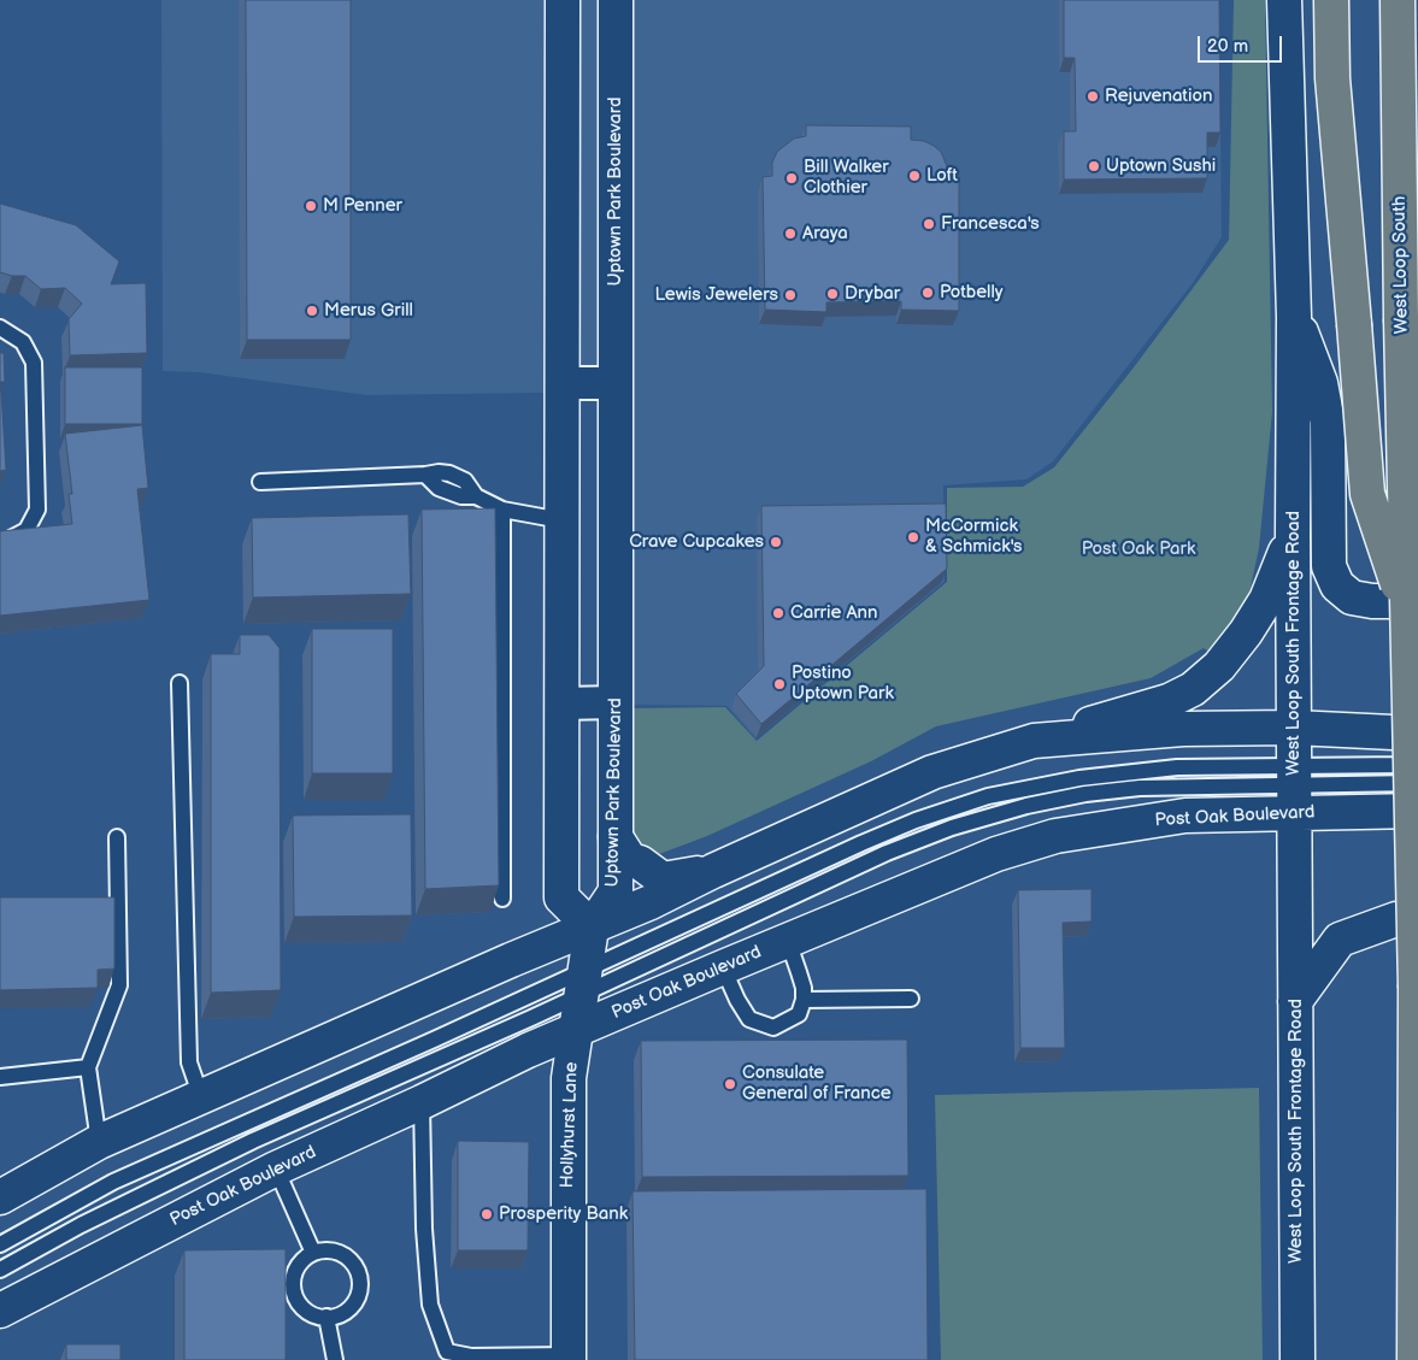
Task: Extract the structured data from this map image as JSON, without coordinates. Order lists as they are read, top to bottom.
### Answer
{
  "streets": {
    "highway": ["West Loop South"],
    "main road": [
      "Uptown Park Boulevard",
      "West Loop South Frontage Road",
      "Post Oak Boulevard",
      "Hollyhurst Lane"
    ]
  },
  "crossings": [
    ["Uptown Park Boulevard", "Hollyhurst Lane"],
    ["West Loop South Frontage Road", "Post Oak Boulevard"],
    ["Post Oak Boulevard", "Hollyhurst Lane"]
  ],
  "parks": ["Post Oak Park"],
  "places": [
    "Rejuvenation",
    "Uptown Sushi",
    "Loft",
    "Bill Walker Clothier",
    "M Penner",
    "Francesca's",
    "Araya",
    "Potbelly",
    "Drybar",
    "Lewis Jewelers",
    "Merus Grill",
    "McCormick & Schmick's",
    "Crave Cupcakes",
    "Carrie Ann",
    "Postino Uptown Park",
    "Consulate General of France",
    "Prosperity Bank"
  ],
  "scale_bar": "20 m"
}
